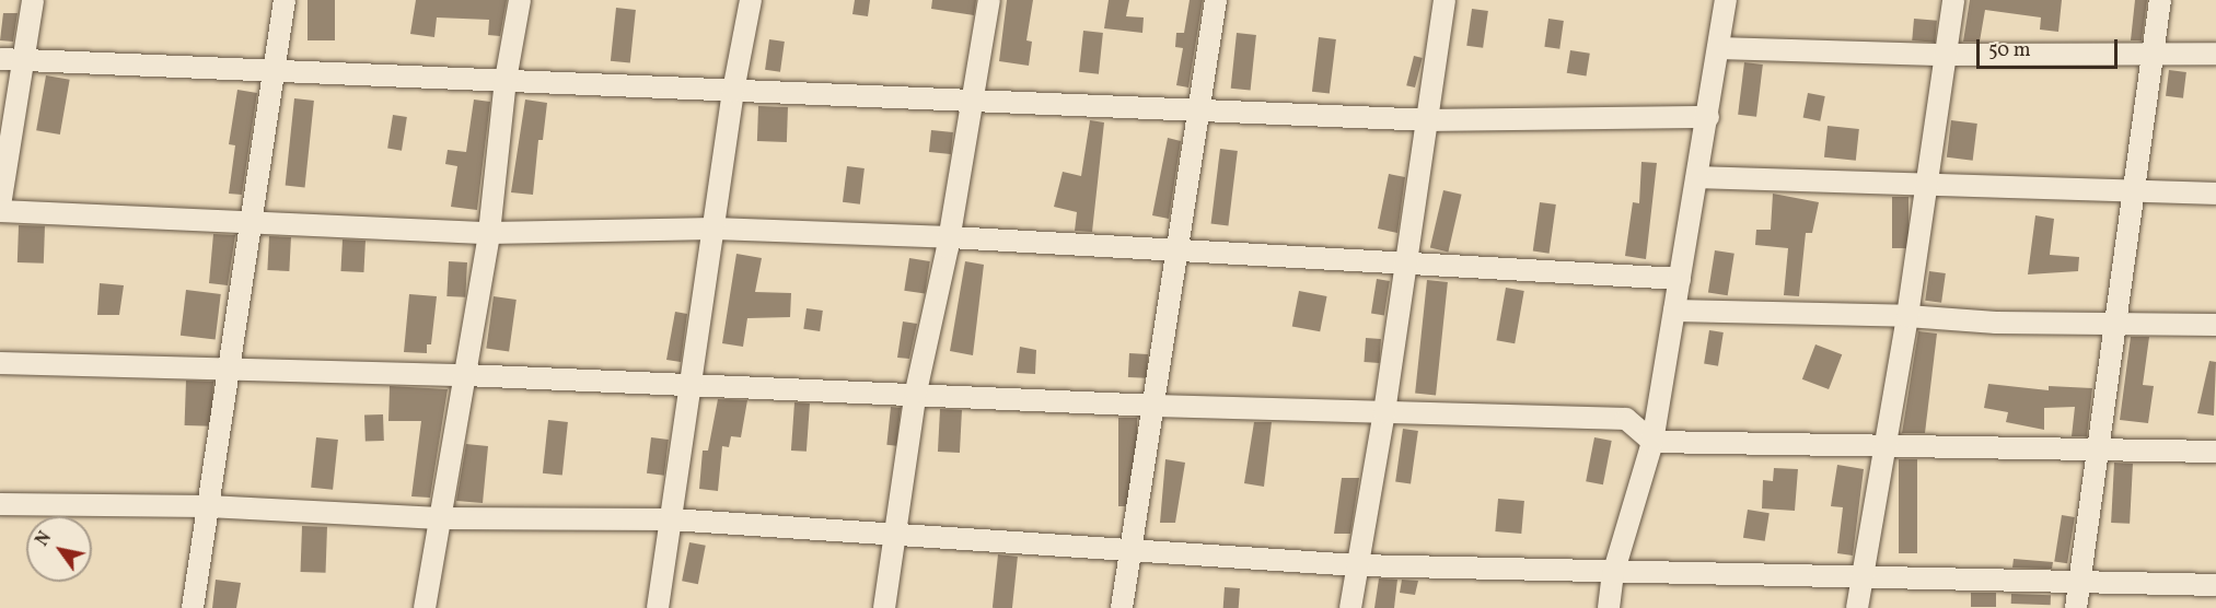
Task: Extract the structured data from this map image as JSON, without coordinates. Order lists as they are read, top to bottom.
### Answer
{
  "scale_bar": "50 m",
  "north": "top left"
}
